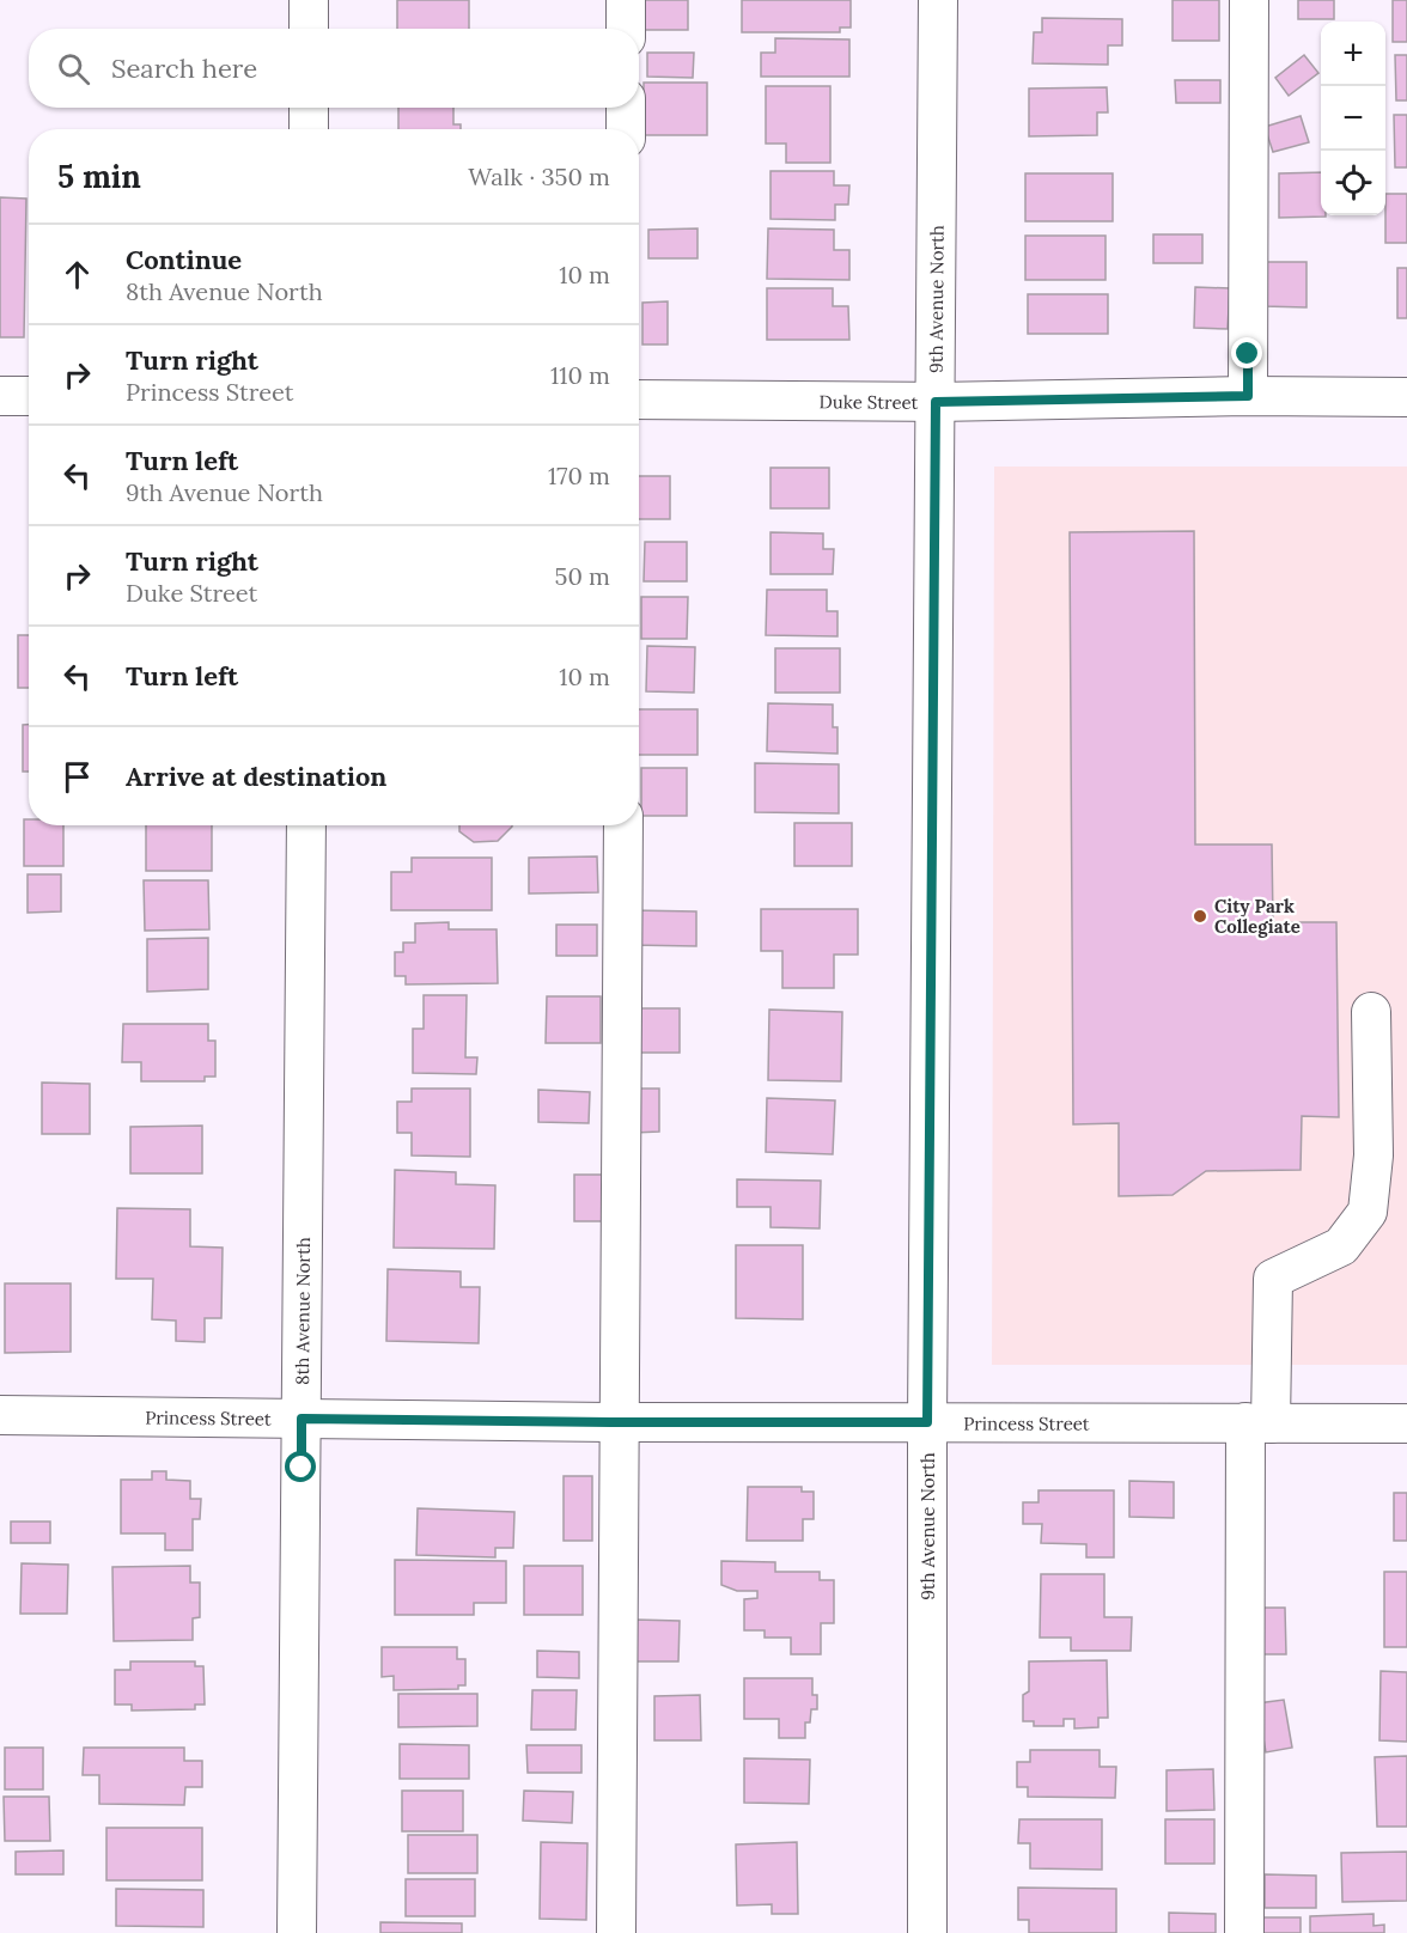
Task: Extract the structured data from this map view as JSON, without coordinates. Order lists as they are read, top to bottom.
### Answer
{
  "streets": {
    "street": [
      "9th Avenue North",
      "Duke Street",
      "8th Avenue North",
      "Princess Street"
    ]
  },
  "crossings": [
    ["9th Avenue North", "Duke Street"],
    ["9th Avenue North", "Princess Street"],
    ["8th Avenue North", "Princess Street"]
  ],
  "places": ["City Park Collegiate"],
  "page": {
    "map_buttons": ["+", "−"],
    "search": "Search here",
    "heading": ["5 min", "Walk · 350 m"],
    "list": [
      ["Continue", "8th Avenue North", "10 m"],
      ["Turn right", "Princess Street", "110 m"],
      ["Turn left", "9th Avenue North", "170 m"],
      ["Turn right", "Duke Street", "50 m"],
      ["Turn left", "10 m"],
      "Arrive at destination"
    ]
  }
}
